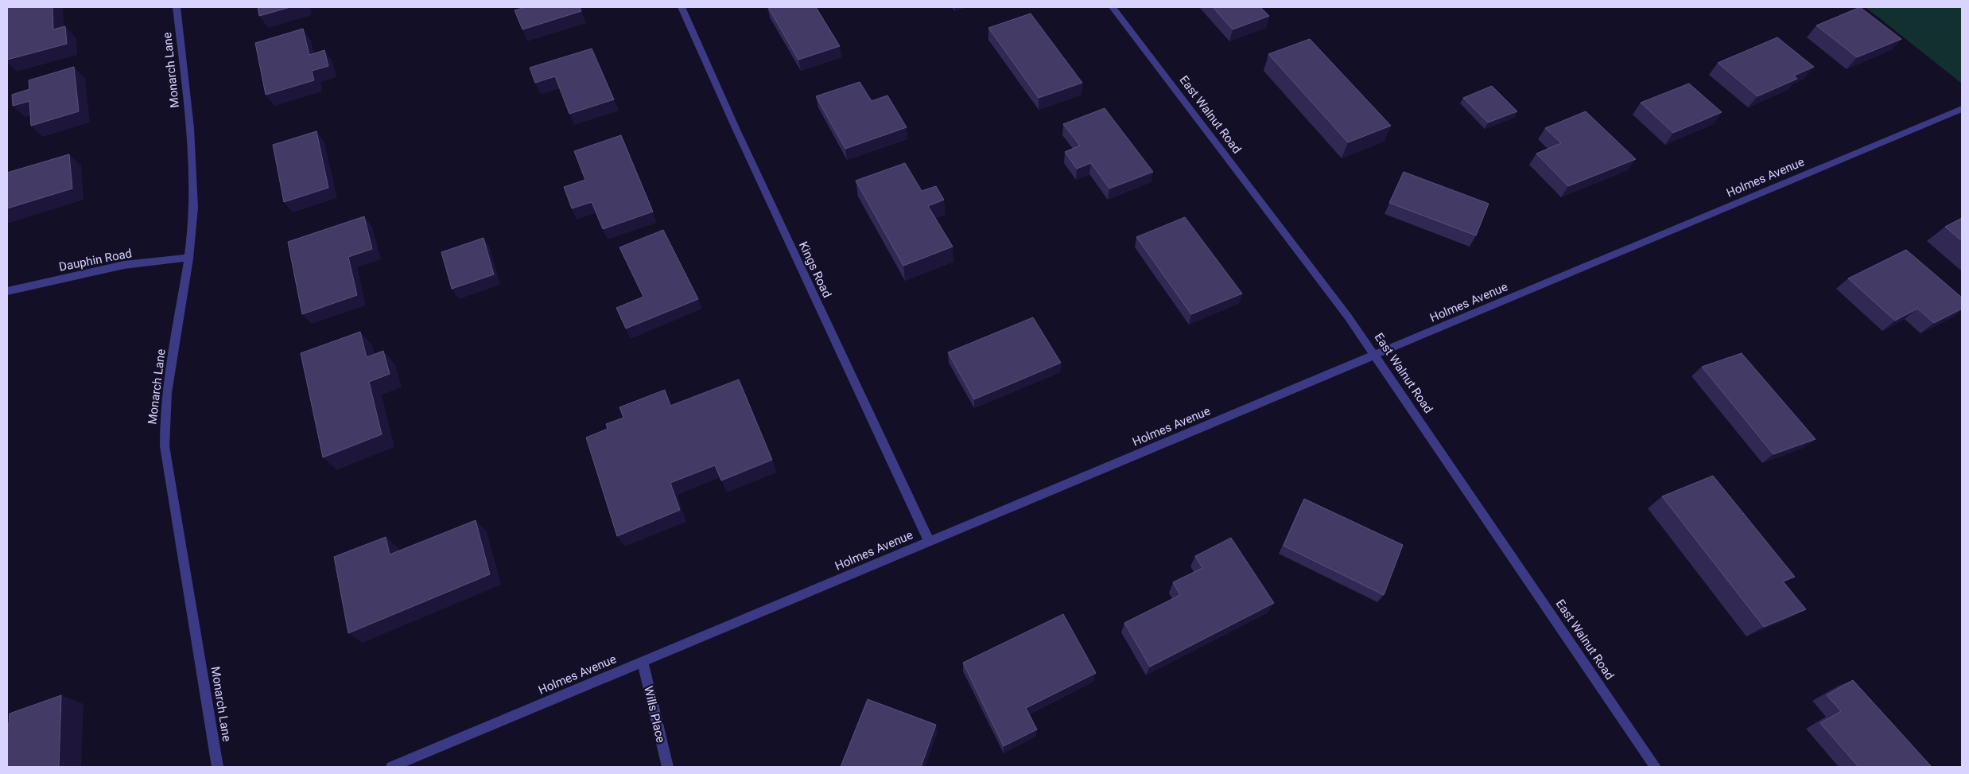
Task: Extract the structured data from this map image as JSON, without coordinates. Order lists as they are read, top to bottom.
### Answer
{
  "streets": {
    "street": [
      "Monarch Lane",
      "East Walnut Road",
      "Holmes Avenue",
      "Dauphin Road",
      "Kings Road",
      "Wills Place"
    ]
  },
  "crossings": [
    ["Monarch Lane", "Dauphin Road"],
    ["East Walnut Road", "Holmes Avenue"],
    ["Holmes Avenue", "Kings Road"],
    ["Holmes Avenue", "Wills Place"]
  ]
}
